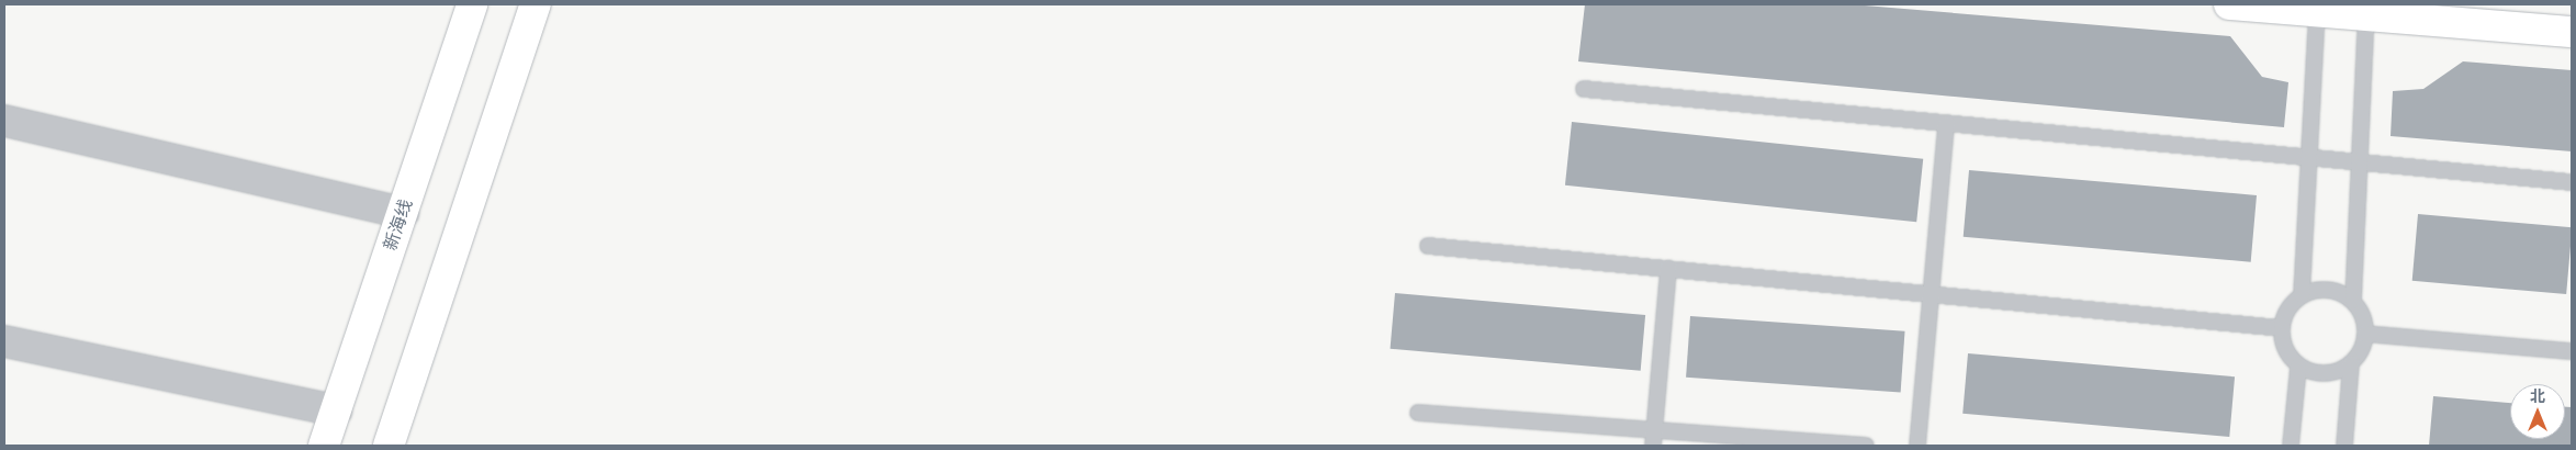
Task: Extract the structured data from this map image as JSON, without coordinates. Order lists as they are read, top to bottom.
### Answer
{
  "streets": {
    "main road": ["新海线"]
  },
  "north": "top"
}
